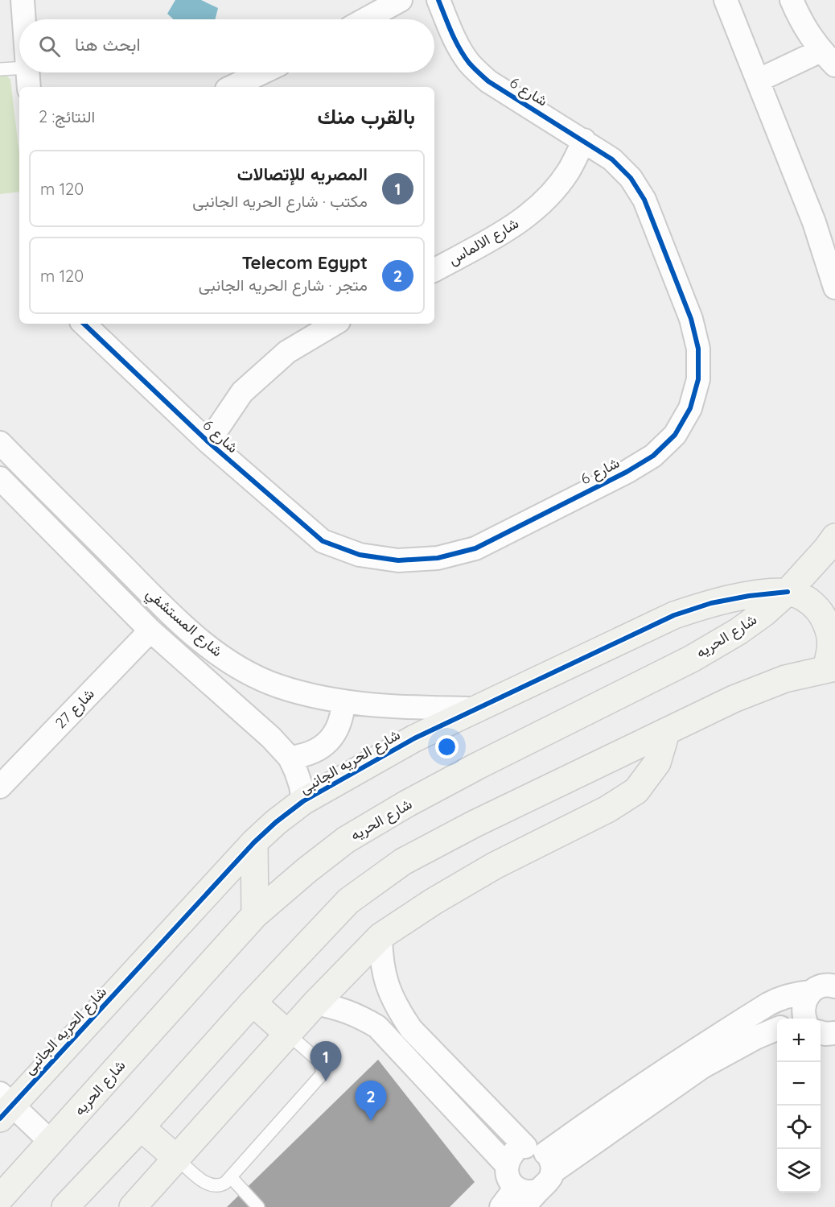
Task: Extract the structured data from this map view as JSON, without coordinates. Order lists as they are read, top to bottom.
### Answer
{
  "streets": {
    "main road": ["شارع الحريه", "شارع الحريه الجانبى"],
    "street": [
      "شارع 6",
      "شارع الالماس",
      "شارع المستشفي",
      "شارع 27"
    ]
  },
  "crossings": [
    ["شارع 6", "شارع الالماس"],
    ["شارع المستشفي", "شارع 27"],
    ["شارع المستشفي", "شارع الحريه الجانبى"],
    ["شارع الحريه", "شارع الحريه الجانبى"]
  ],
  "page": {
    "search": "ابحث هنا",
    "heading": ["بالقرب منك", "النتائج: 2"],
    "list": [
      {
        "mark": "1",
        "name": "المصريه للإتصالات",
        "note": "مكتب · شارع الحريه الجانبى",
        "value": "120 m"
      },
      {
        "mark": "2",
        "name": "Telecom Egypt",
        "note": "متجر · شارع الحريه الجانبى",
        "value": "120 m"
      }
    ],
    "map_buttons": ["+", "−"],
    "pins": ["1", "2"]
  }
}
